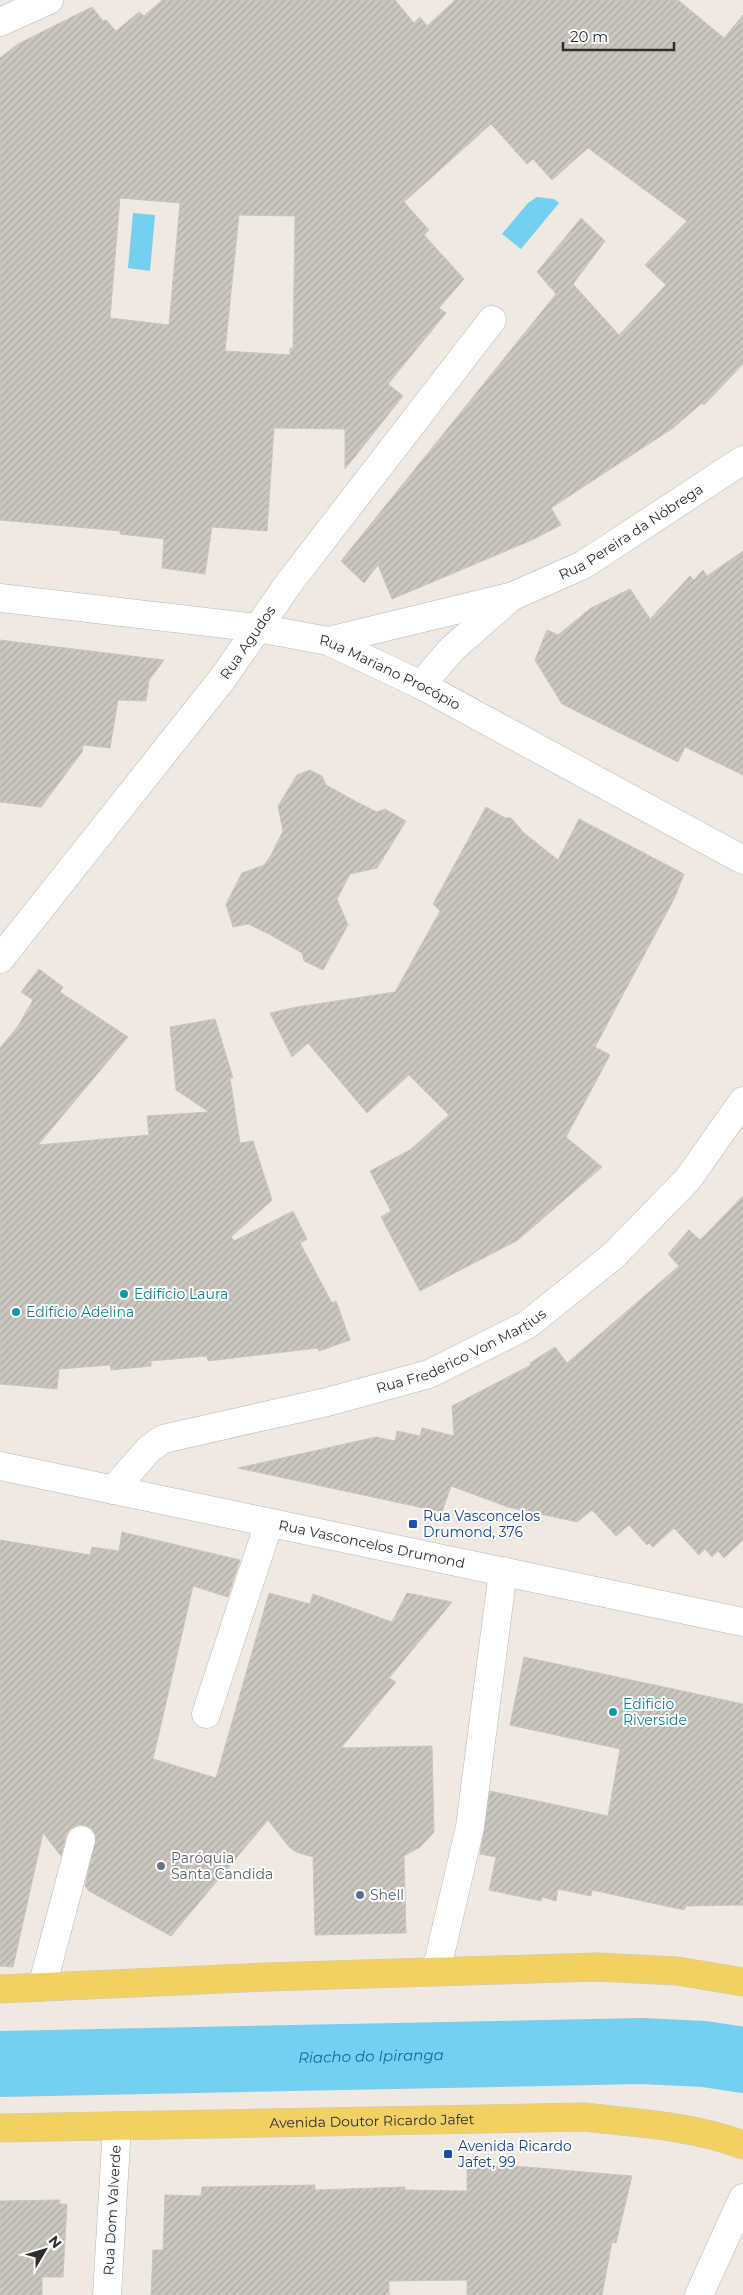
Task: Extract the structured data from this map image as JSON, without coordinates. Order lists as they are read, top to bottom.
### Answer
{
  "streets": {
    "main road": ["Avenida Doutor Ricardo Jafet"],
    "street": [
      "Rua Pereira da Nóbrega",
      "Rua Agudos",
      "Rua Mariano Procópio",
      "Rua Frederico Von Martius",
      "Rua Vasconcelos Drumond",
      "Rua Dom Valverde"
    ]
  },
  "crossings": [
    ["Rua Pereira da Nóbrega", "Rua Mariano Procópio"],
    ["Rua Agudos", "Rua Mariano Procópio"],
    ["Rua Frederico Von Martius", "Rua Vasconcelos Drumond"],
    ["Avenida Doutor Ricardo Jafet", "Rua Dom Valverde"]
  ],
  "water": ["Riacho do Ipiranga"],
  "places": {
    "other": [
      "Edifício Laura",
      "Edifício Adelina",
      "Edificio Riverside",
      "Paróquia Santa Candida",
      "Shell"
    ],
    "transit": ["Rua Vasconcelos Drumond, 376", "Avenida Ricardo Jafet, 99"]
  },
  "scale_bar": "20 m",
  "north": "top right"
}
